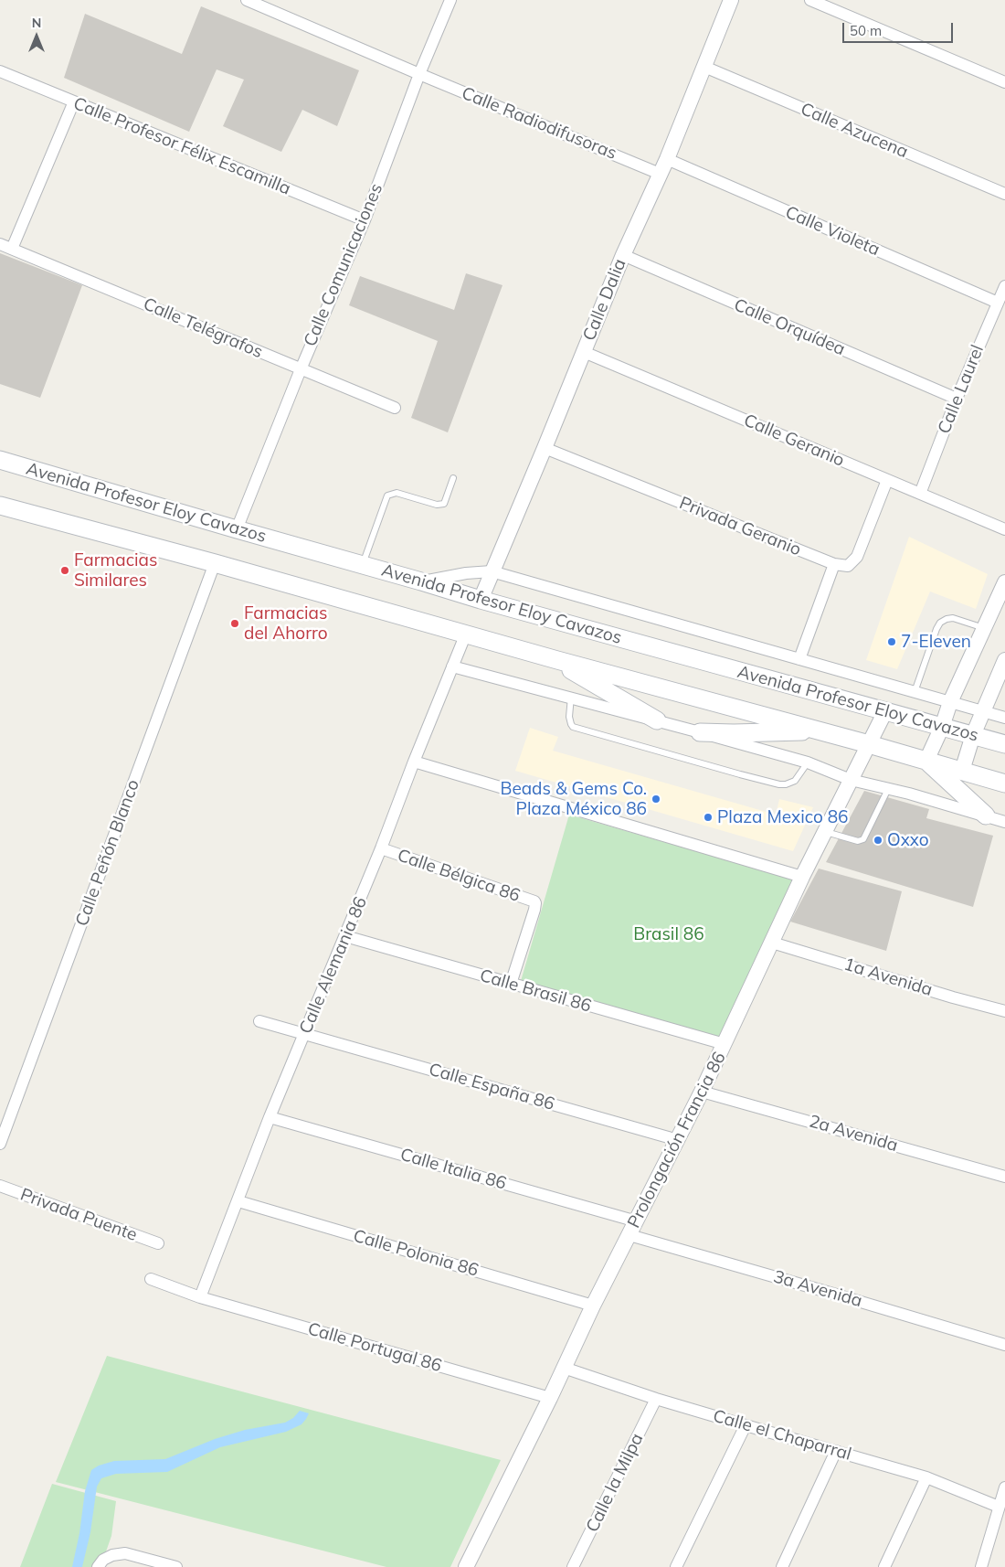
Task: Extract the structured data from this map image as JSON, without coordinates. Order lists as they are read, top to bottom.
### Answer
{
  "streets": {
    "main road": ["Avenida Profesor Eloy Cavazos"],
    "street": [
      "Calle Radiodifusoras",
      "Calle Azucena",
      "Calle Profesor Félix Escamilla",
      "Calle Violeta",
      "Calle Comunicaciones",
      "Calle Dalia",
      "Calle Orquídea",
      "Calle Telégrafos",
      "Calle Laurel",
      "Calle Geranio",
      "Privada Geranio",
      "Calle Peñón Blanco",
      "Calle Bélgica 86",
      "Calle Alemania 86",
      "1a Avenida",
      "Calle Brasil 86",
      "Calle España 86",
      "2a Avenida",
      "Prolongación Francia 86",
      "Calle Italia 86",
      "Privada Puente",
      "Calle Polonia 86",
      "3a Avenida",
      "Calle Portugal 86",
      "Calle el Chaparral",
      "Calle la Milpa"
    ]
  },
  "crossings": [
    ["Calle Radiodifusoras", "Calle Comunicaciones"],
    ["Calle Radiodifusoras", "Calle Dalia"],
    ["Calle Azucena", "Calle Dalia"],
    ["Calle Profesor Félix Escamilla", "Calle Comunicaciones"],
    ["Calle Violeta", "Calle Dalia"],
    ["Calle Violeta", "Calle Laurel"],
    ["Calle Comunicaciones", "Calle Telégrafos"],
    ["Calle Comunicaciones", "Avenida Profesor Eloy Cavazos"],
    ["Calle Dalia", "Calle Orquídea"],
    ["Calle Dalia", "Calle Geranio"],
    ["Calle Dalia", "Avenida Profesor Eloy Cavazos"],
    ["Calle Dalia", "Privada Geranio"],
    ["Calle Orquídea", "Calle Laurel"],
    ["Calle Laurel", "Calle Geranio"],
    ["Avenida Profesor Eloy Cavazos", "Calle Peñón Blanco"],
    ["Avenida Profesor Eloy Cavazos", "Calle Alemania 86"],
    ["Avenida Profesor Eloy Cavazos", "Prolongación Francia 86"],
    ["Calle Bélgica 86", "Calle Alemania 86"],
    ["Calle Bélgica 86", "Calle Brasil 86"],
    ["Calle Alemania 86", "Calle Brasil 86"],
    ["Calle Alemania 86", "Calle España 86"],
    ["Calle Alemania 86", "Calle Italia 86"],
    ["Calle Alemania 86", "Calle Polonia 86"],
    ["Calle Alemania 86", "Calle Portugal 86"],
    ["1a Avenida", "Prolongación Francia 86"],
    ["Calle Brasil 86", "Prolongación Francia 86"],
    ["Calle España 86", "Prolongación Francia 86"],
    ["2a Avenida", "Prolongación Francia 86"],
    ["Prolongación Francia 86", "Calle Italia 86"],
    ["Prolongación Francia 86", "Calle Polonia 86"],
    ["Prolongación Francia 86", "3a Avenida"],
    ["Prolongación Francia 86", "Calle Portugal 86"],
    ["Prolongación Francia 86", "Calle el Chaparral"],
    ["Calle el Chaparral", "Calle la Milpa"]
  ],
  "parks": ["Brasil 86"],
  "places": [
    "Farmacias Similares",
    "Farmacias del Ahorro",
    "7-Eleven",
    "Beads & Gems Co. Plaza México 86",
    "Plaza Mexico 86",
    "Oxxo"
  ],
  "scale_bar": "50 m",
  "north": "top"
}
